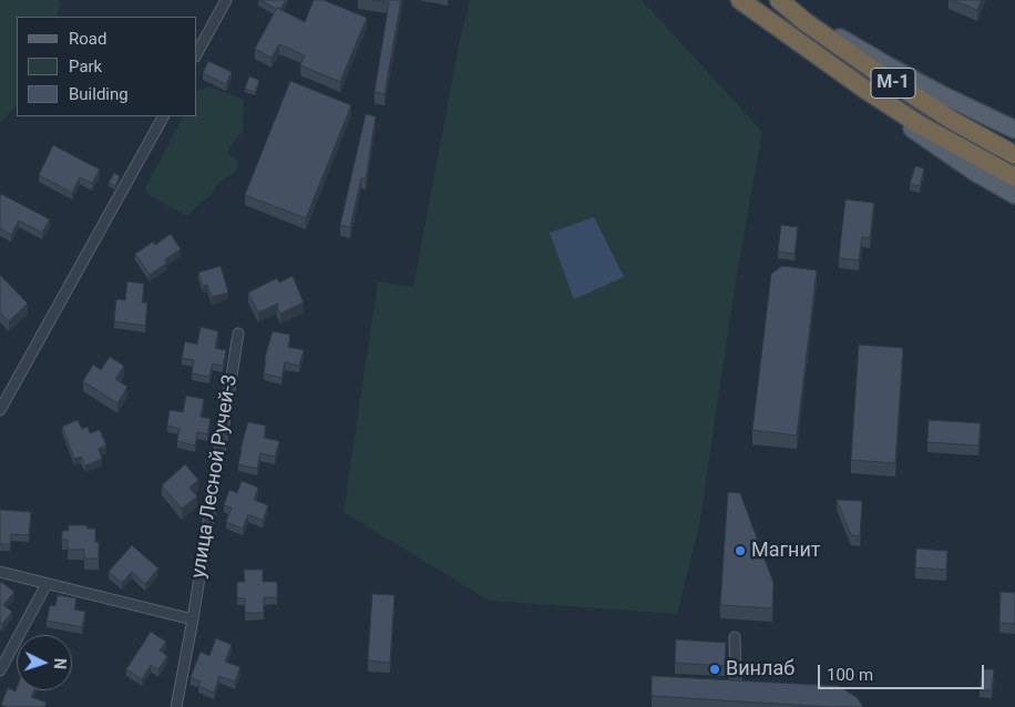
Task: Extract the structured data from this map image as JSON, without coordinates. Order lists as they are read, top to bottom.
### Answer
{
  "streets": {
    "highway": ["М-1"],
    "street": ["улица Лесной Ручей-3"]
  },
  "places": ["Магнит", "Винлаб"],
  "legend": ["Road", "Park", "Building"],
  "scale_bar": "100 m",
  "north": "right"
}
